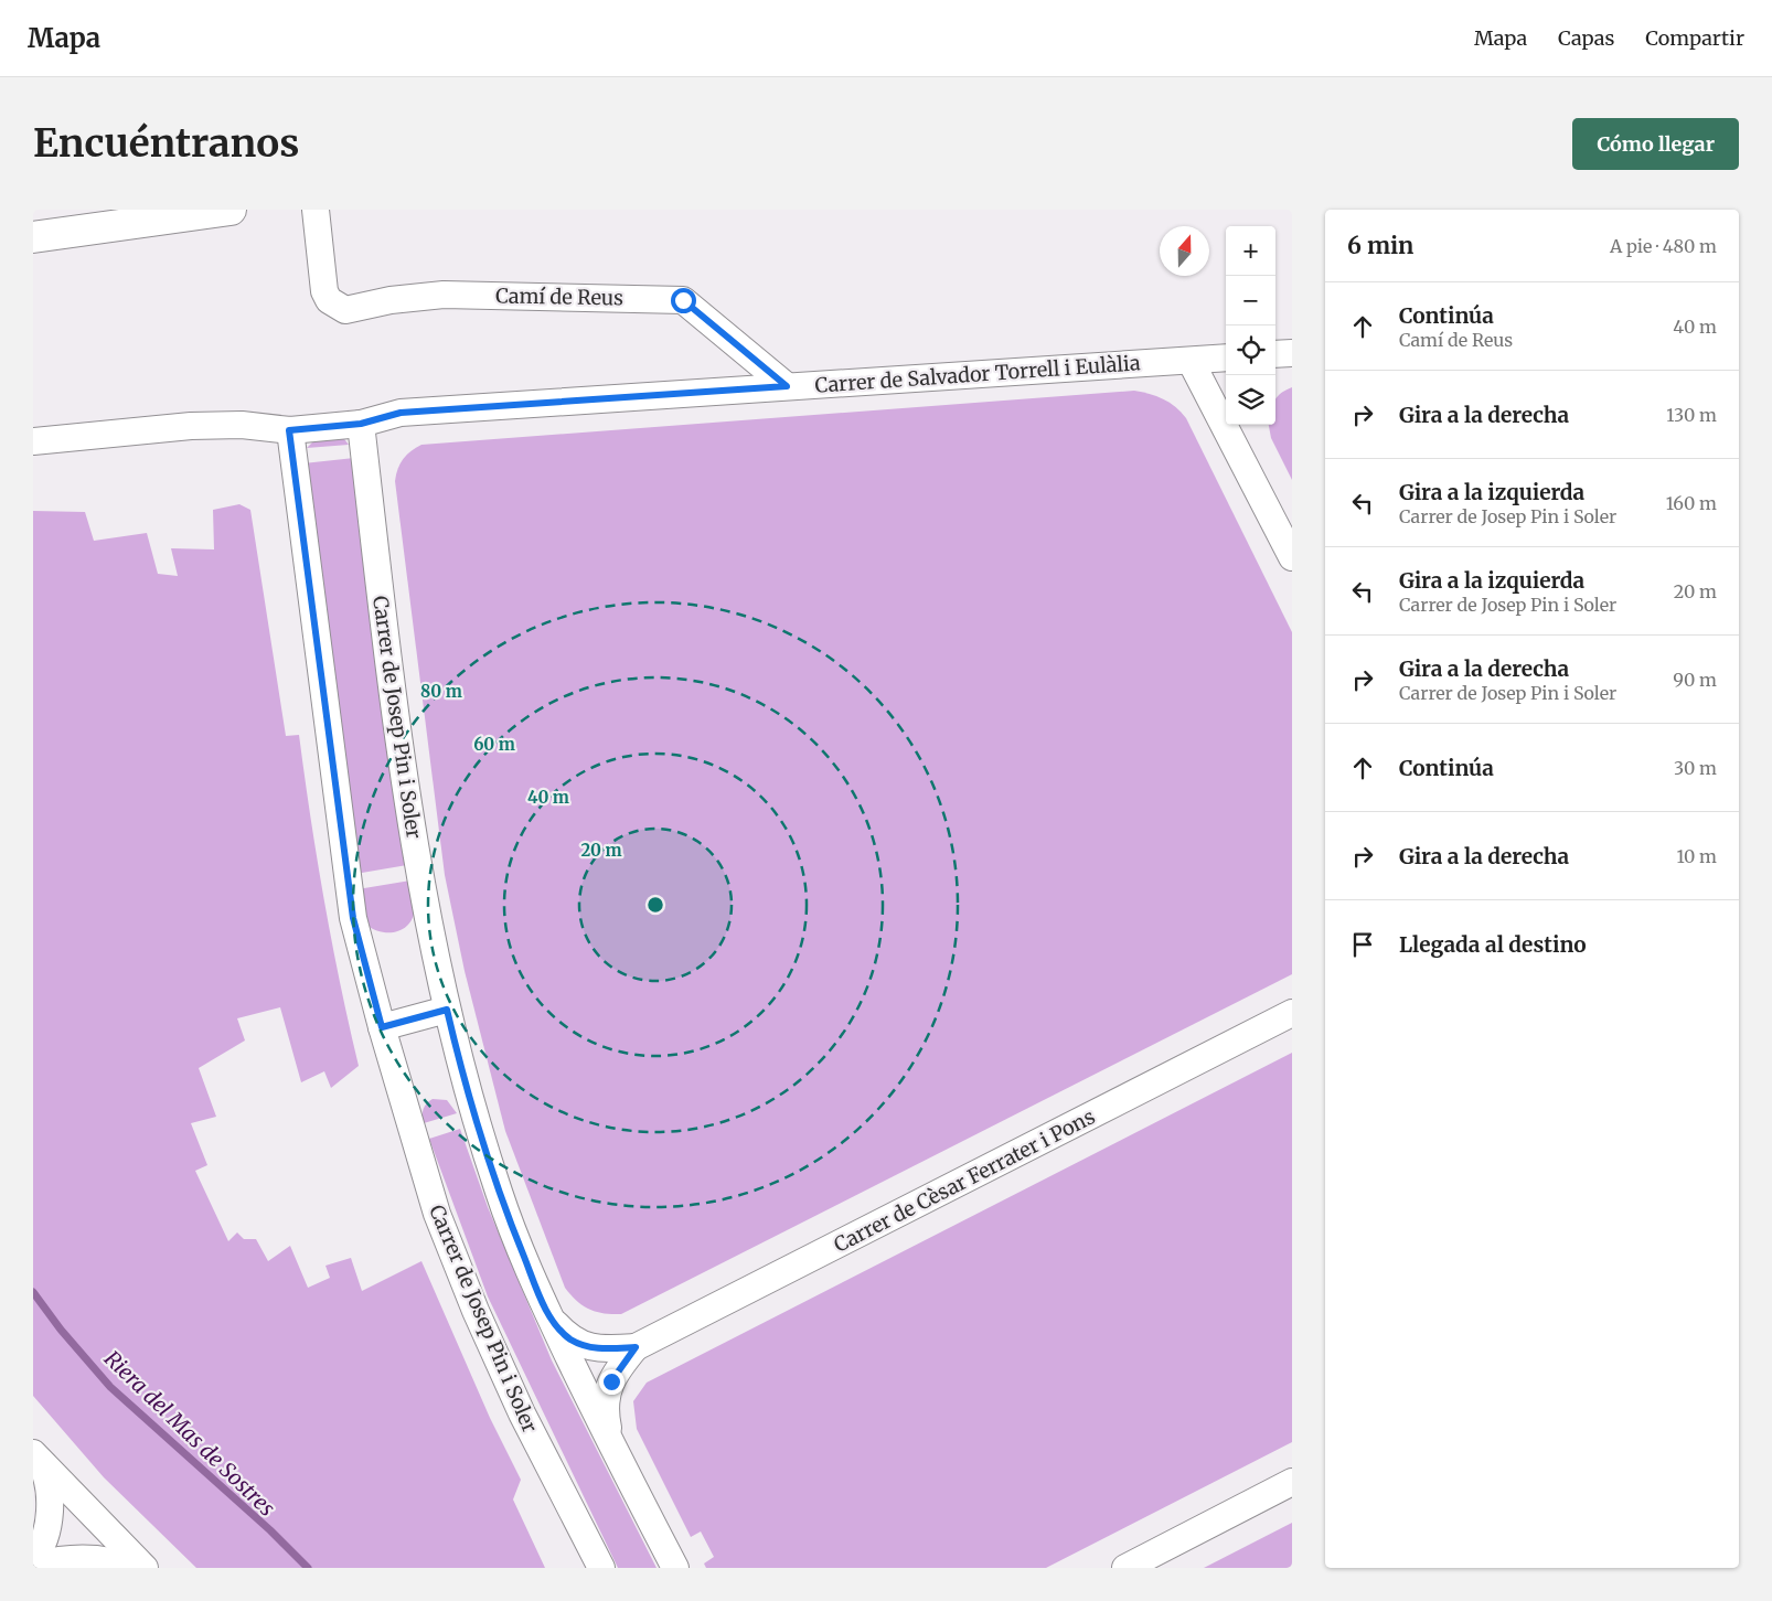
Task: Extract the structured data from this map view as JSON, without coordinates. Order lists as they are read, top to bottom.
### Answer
{
  "streets": {
    "street": [
      "Camí de Reus",
      "Carrer de Salvador Torrell i Eulàlia",
      "Carrer de Josep Pin i Soler",
      "Carrer de Cèsar Ferrater i Pons"
    ]
  },
  "crossings": [
    ["Camí de Reus", "Carrer de Salvador Torrell i Eulàlia"],
    ["Carrer de Salvador Torrell i Eulàlia", "Carrer de Josep Pin i Soler"],
    ["Carrer de Josep Pin i Soler", "Carrer de Cèsar Ferrater i Pons"]
  ],
  "water": ["Riera del Mas de Sostres"],
  "north": "top",
  "page": {
    "header": "Mapa",
    "nav": ["Mapa", "Capas", "Compartir"],
    "buttons": "Cómo llegar",
    "title": "Encuéntranos",
    "heading": ["6 min", "A pie · 480 m"],
    "map_buttons": ["+", "−"],
    "list": [
      ["Continúa", "Camí de Reus", "40 m"],
      ["Gira a la derecha", "130 m"],
      ["Gira a la izquierda", "Carrer de Josep Pin i Soler", "160 m"],
      ["Gira a la izquierda", "Carrer de Josep Pin i Soler", "20 m"],
      ["Gira a la derecha", "Carrer de Josep Pin i Soler", "90 m"],
      ["Continúa", "30 m"],
      ["Gira a la derecha", "10 m"],
      "Llegada al destino"
    ]
  },
  "rings": [
    "80 m",
    "60 m",
    "40 m",
    "20 m"
  ]
}
